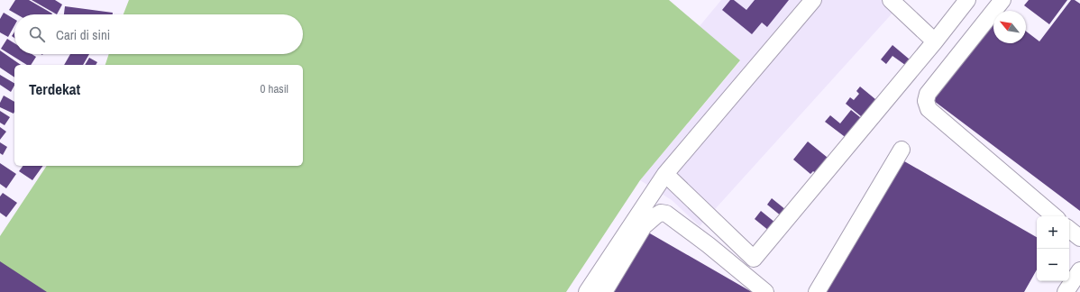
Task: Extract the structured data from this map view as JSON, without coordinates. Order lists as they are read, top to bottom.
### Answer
{
  "north": "top left",
  "page": {
    "search": "Cari di sini",
    "heading": ["Terdekat", "0 hasil"],
    "map_buttons": ["+", "−"]
  }
}
